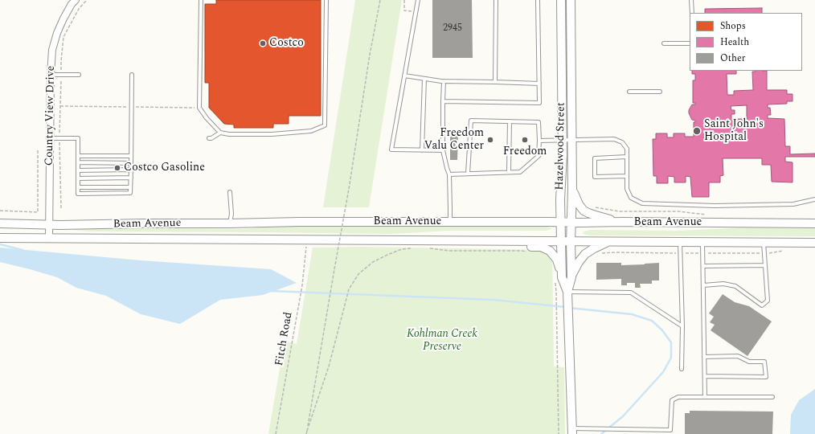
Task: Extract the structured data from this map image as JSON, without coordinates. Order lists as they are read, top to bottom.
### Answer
{
  "streets": {
    "street": ["Country View Drive", "Hazelwood Street", "Beam Avenue"],
    "path": ["Fitch Road"]
  },
  "crossings": [
    ["Country View Drive", "Beam Avenue"],
    ["Hazelwood Street", "Beam Avenue"]
  ],
  "parks": ["Kohlman Creek Preserve"],
  "places": [
    "Costco",
    "Saint John's Hospital",
    "Freedom Valu Center",
    "Freedom",
    "Costco Gasoline"
  ],
  "house_numbers": ["2945"],
  "legend": ["Shops", "Health", "Other"]
}
